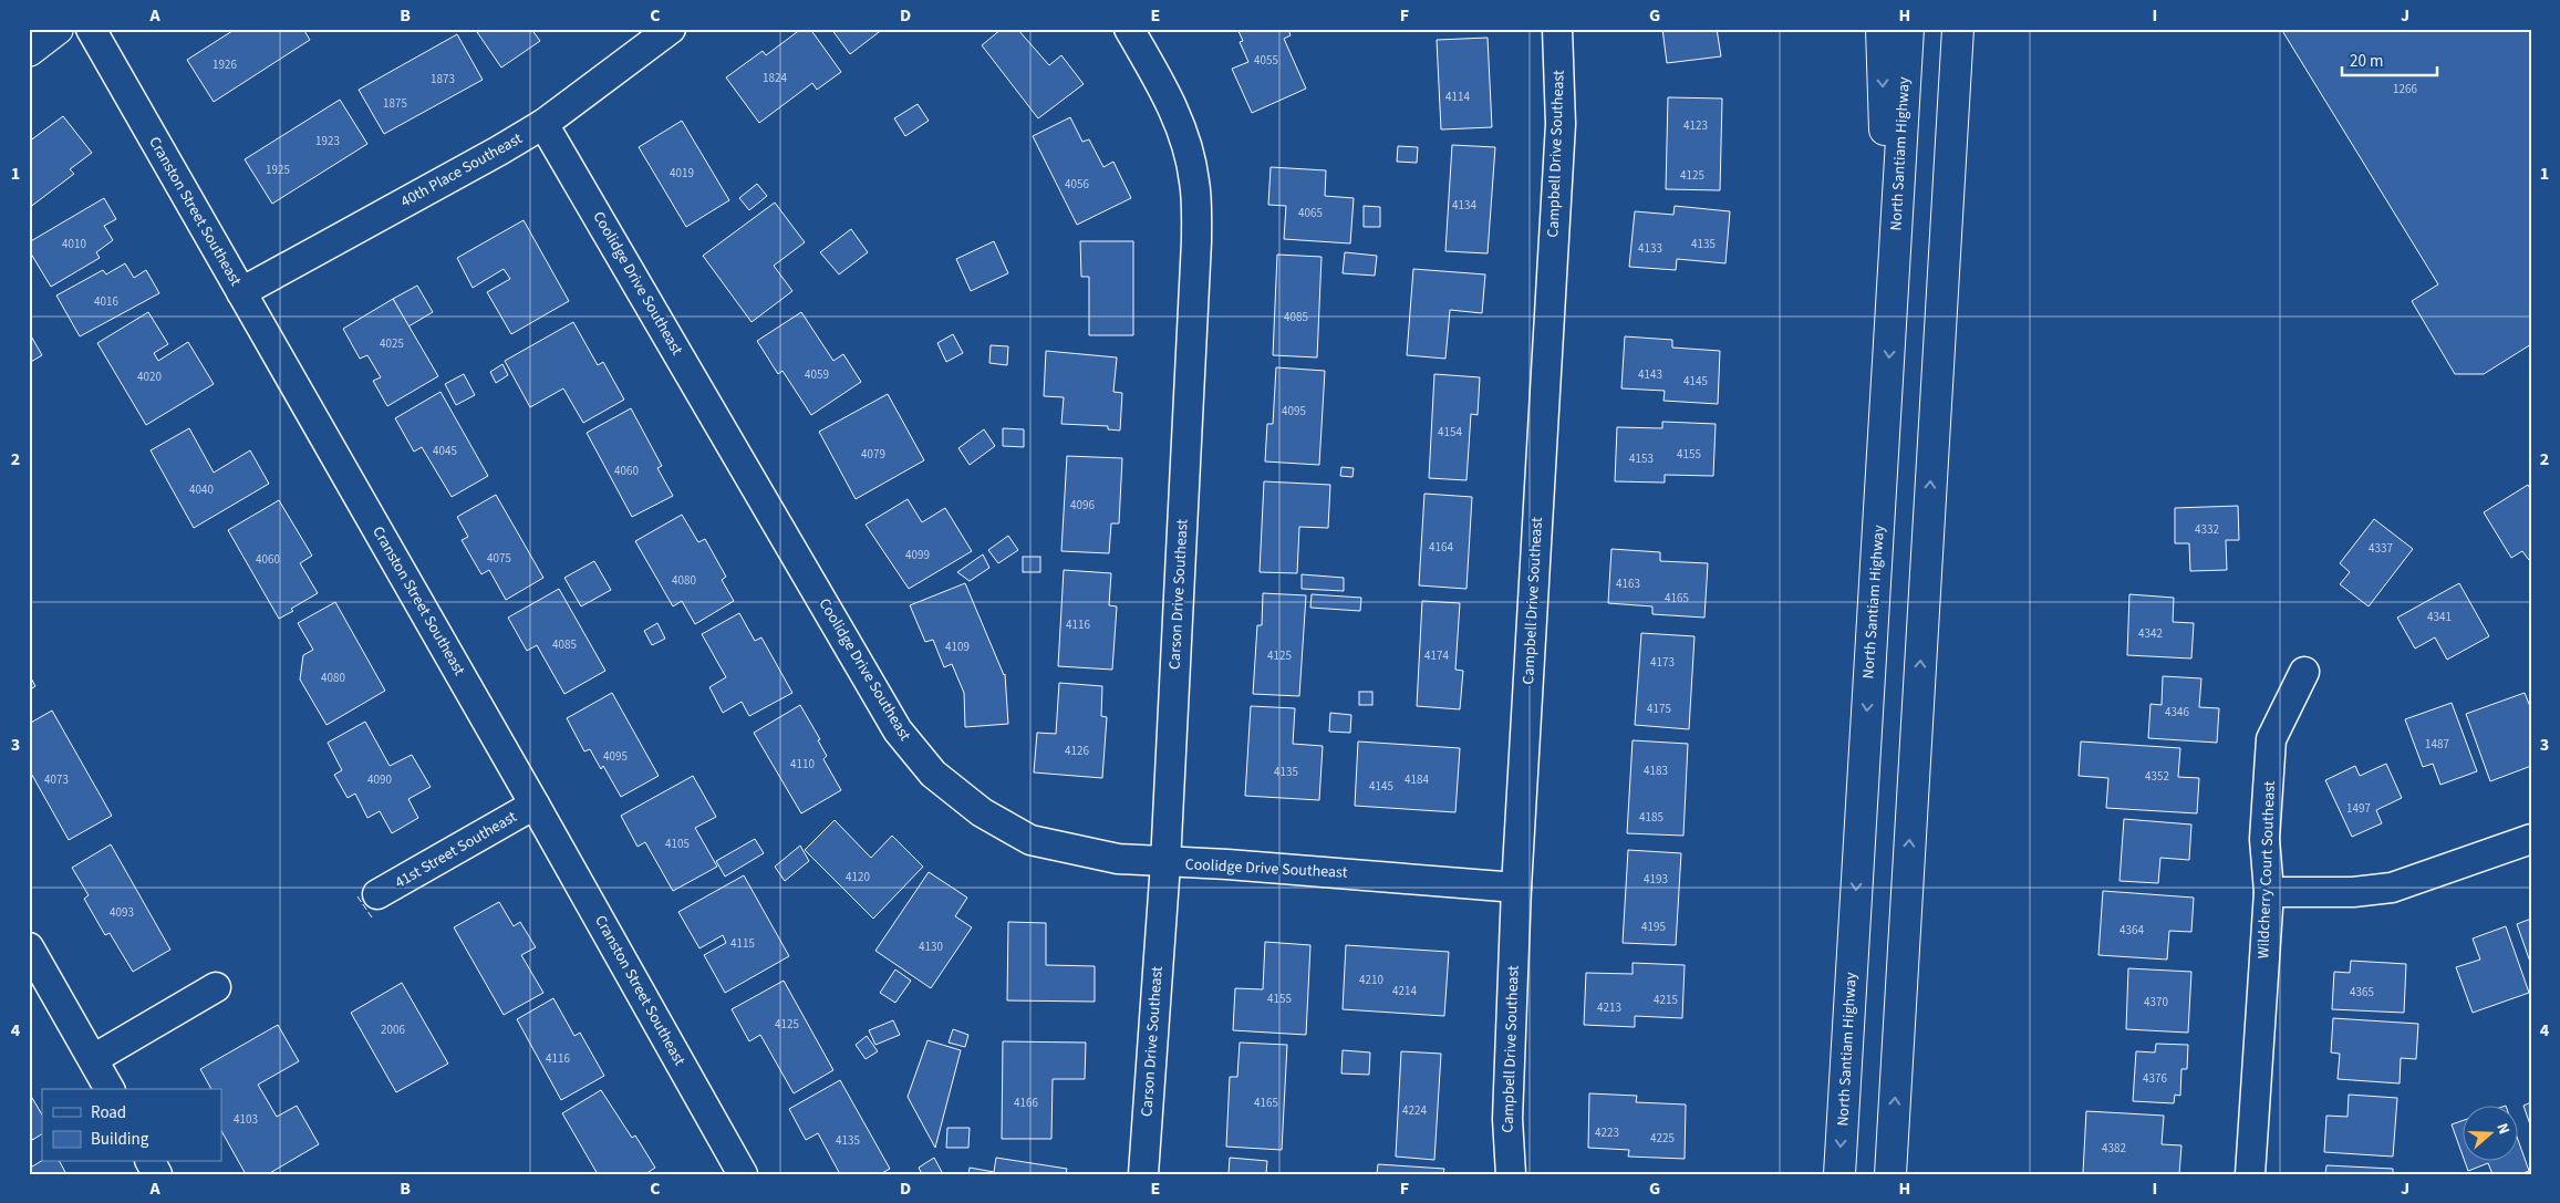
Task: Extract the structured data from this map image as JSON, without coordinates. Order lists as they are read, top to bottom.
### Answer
{
  "streets": {
    "main road": ["North Santiam Highway"],
    "street": [
      "Campbell Drive Southeast",
      "40th Place Southeast",
      "Cranston Street Southeast",
      "Coolidge Drive Southeast",
      "Carson Drive Southeast",
      "41st Street Southeast",
      "Wildcherry Court Southeast"
    ]
  },
  "crossings": [
    ["Campbell Drive Southeast", "Coolidge Drive Southeast"],
    ["40th Place Southeast", "Cranston Street Southeast"],
    ["40th Place Southeast", "Coolidge Drive Southeast"],
    ["Cranston Street Southeast", "41st Street Southeast"],
    ["Coolidge Drive Southeast", "Carson Drive Southeast"]
  ],
  "house_numbers": [
    "4055",
    "1926",
    "1824",
    "1873",
    "1266",
    "4114",
    "1875",
    "4123",
    "1923",
    "1925",
    "4019",
    "4125",
    "4056",
    "4134",
    "4065",
    "4010",
    "4135",
    "4133",
    "4016",
    "4085",
    "4025",
    "4059",
    "4143",
    "4020",
    "4145",
    "4095",
    "4154",
    "4045",
    "4079",
    "4155",
    "4153",
    "4060",
    "4040",
    "4096",
    "4332",
    "4164",
    "4337",
    "4099",
    "4075",
    "4060",
    "4080",
    "4163",
    "4165",
    "4341",
    "4116",
    "4342",
    "4085",
    "4109",
    "4125",
    "4174",
    "4173",
    "4080",
    "4175",
    "4346",
    "1487",
    "4126",
    "4095",
    "4110",
    "4183",
    "4135",
    "4352",
    "4073",
    "4090",
    "4184",
    "4145",
    "1497",
    "4185",
    "4105",
    "4120",
    "4193",
    "4093",
    "4195",
    "4364",
    "4115",
    "4130",
    "4210",
    "4214",
    "4365",
    "4155",
    "4215",
    "4370",
    "4213",
    "4125",
    "2006",
    "4116",
    "4376",
    "4166",
    "4165",
    "4224",
    "4103",
    "4223",
    "4225",
    "4135",
    "4382"
  ],
  "legend": ["Road", "Building"],
  "scale_bar": "20 m",
  "north": "right",
  "grid": {
    "columns": [
      "A",
      "B",
      "C",
      "D",
      "E",
      "F",
      "G",
      "H",
      "I",
      "J"
    ],
    "rows": [
      "1",
      "2",
      "3",
      "4"
    ]
  }
}
